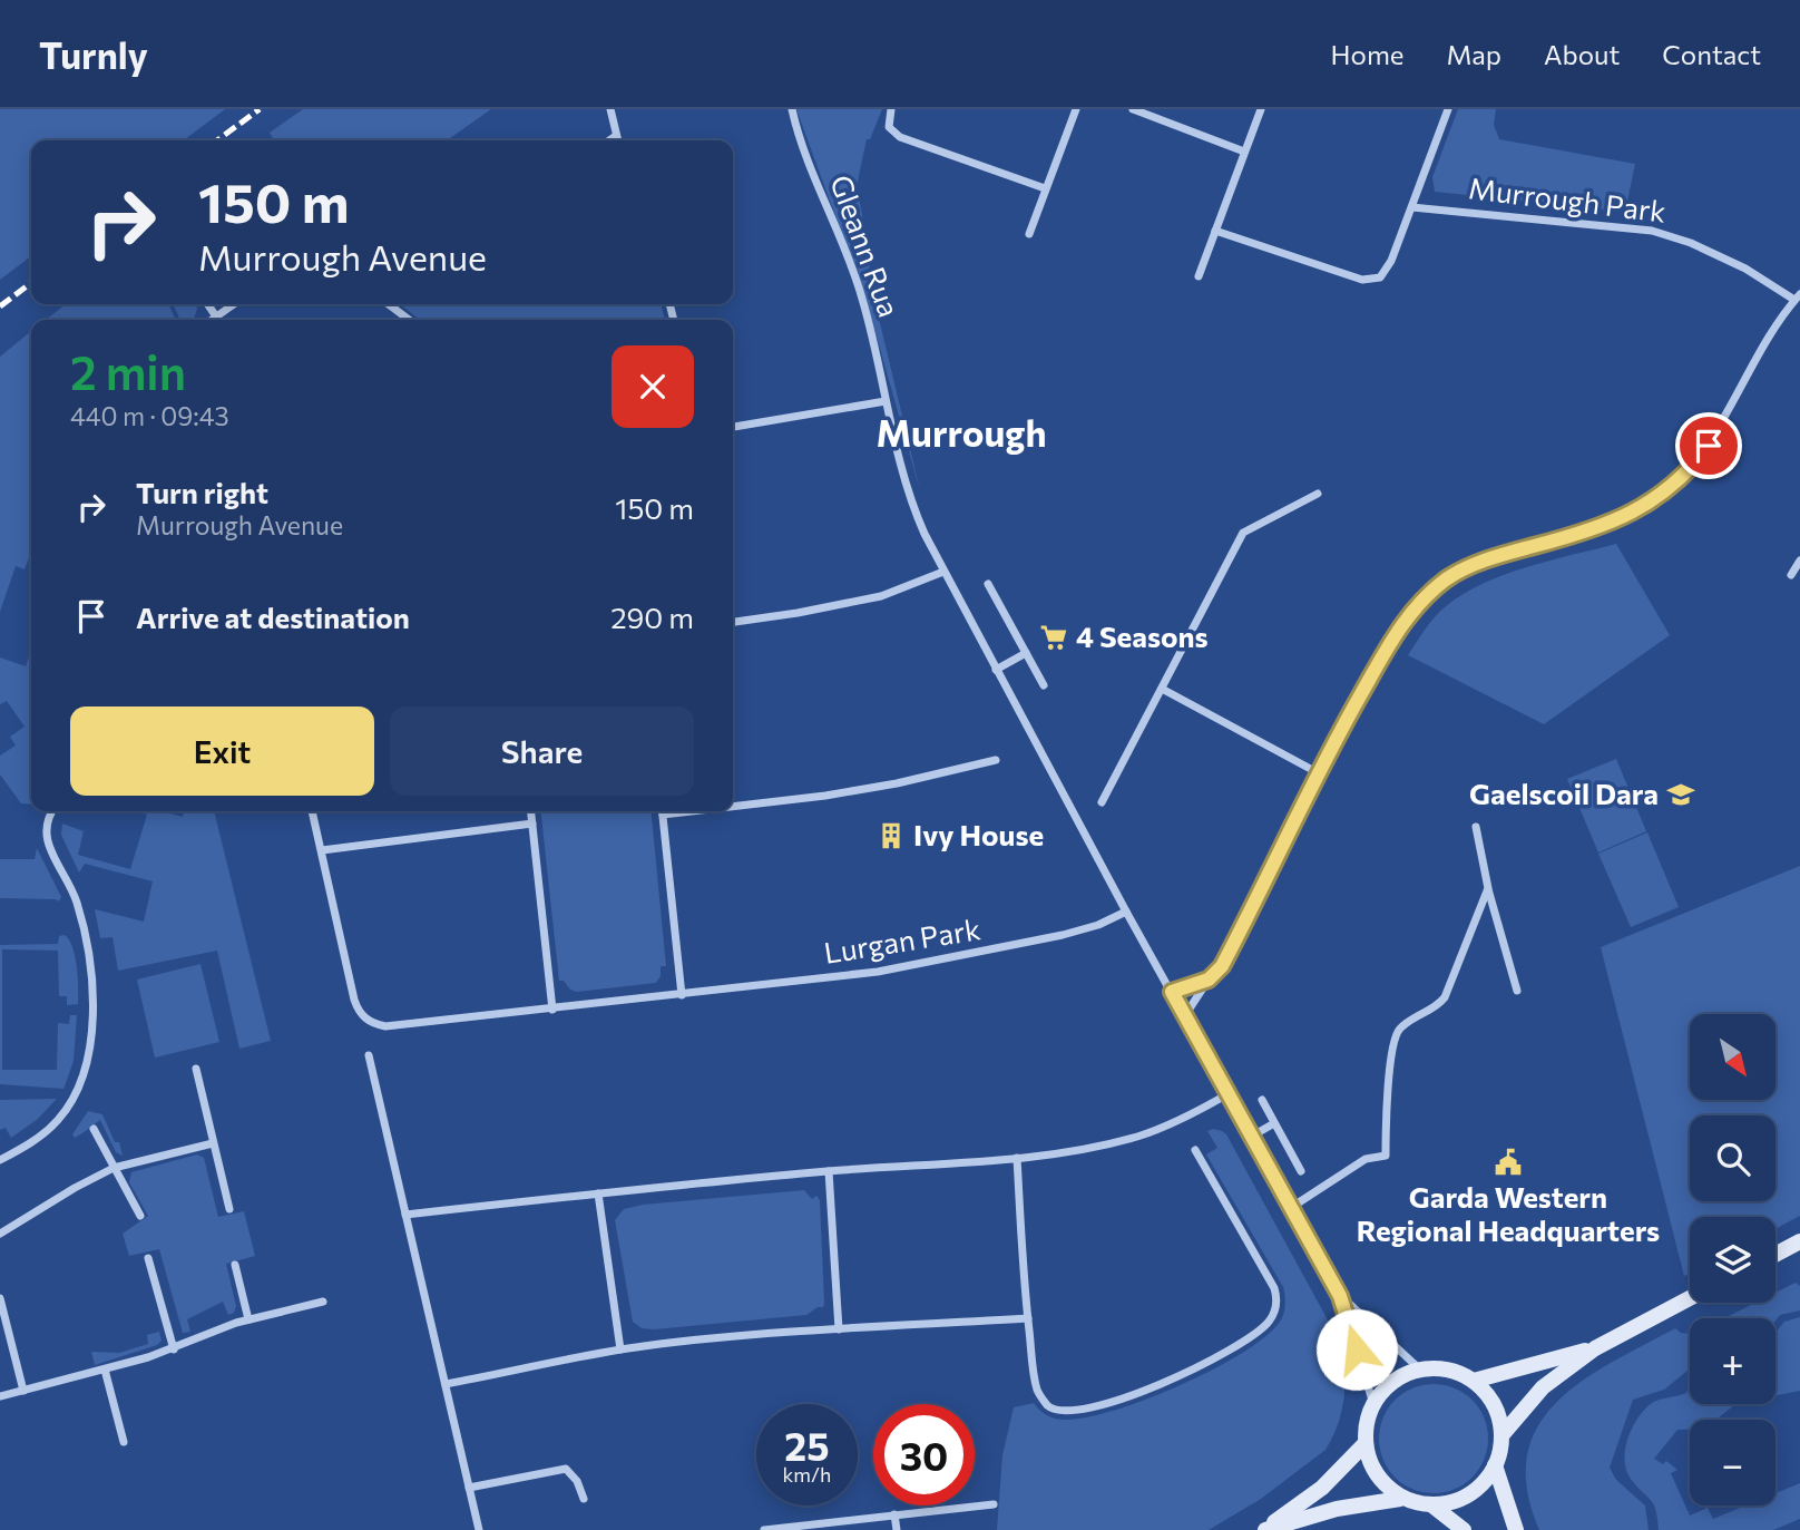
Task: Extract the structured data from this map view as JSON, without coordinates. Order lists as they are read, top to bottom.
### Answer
{
  "streets": {
    "street": ["Murrough Park", "Gleann Rua", "Lurgan Park"]
  },
  "districts": ["Murrough"],
  "places": {
    "supermarket": ["4 Seasons"],
    "school or university": ["Gaelscoil Dara"],
    "building": ["Ivy House"],
    "public building": ["Garda Western Regional Headquarters"]
  },
  "north": "bottom right",
  "page": {
    "header": "Turnly",
    "nav": [
      "Home",
      "Map",
      "About",
      "Contact"
    ],
    "turn": ["150 m", "Murrough Avenue"],
    "heading": ["2 min", "440 m · 09:43"],
    "list": [
      {
        "name": "Turn right",
        "note": "Murrough Avenue",
        "value": "150 m"
      },
      {
        "name": "Arrive at destination",
        "value": "290 m"
      }
    ],
    "buttons": ["Exit", "Share"],
    "map_buttons": ["+", "−"],
    "speed": "25 km/h",
    "limit": "30"
  }
}
